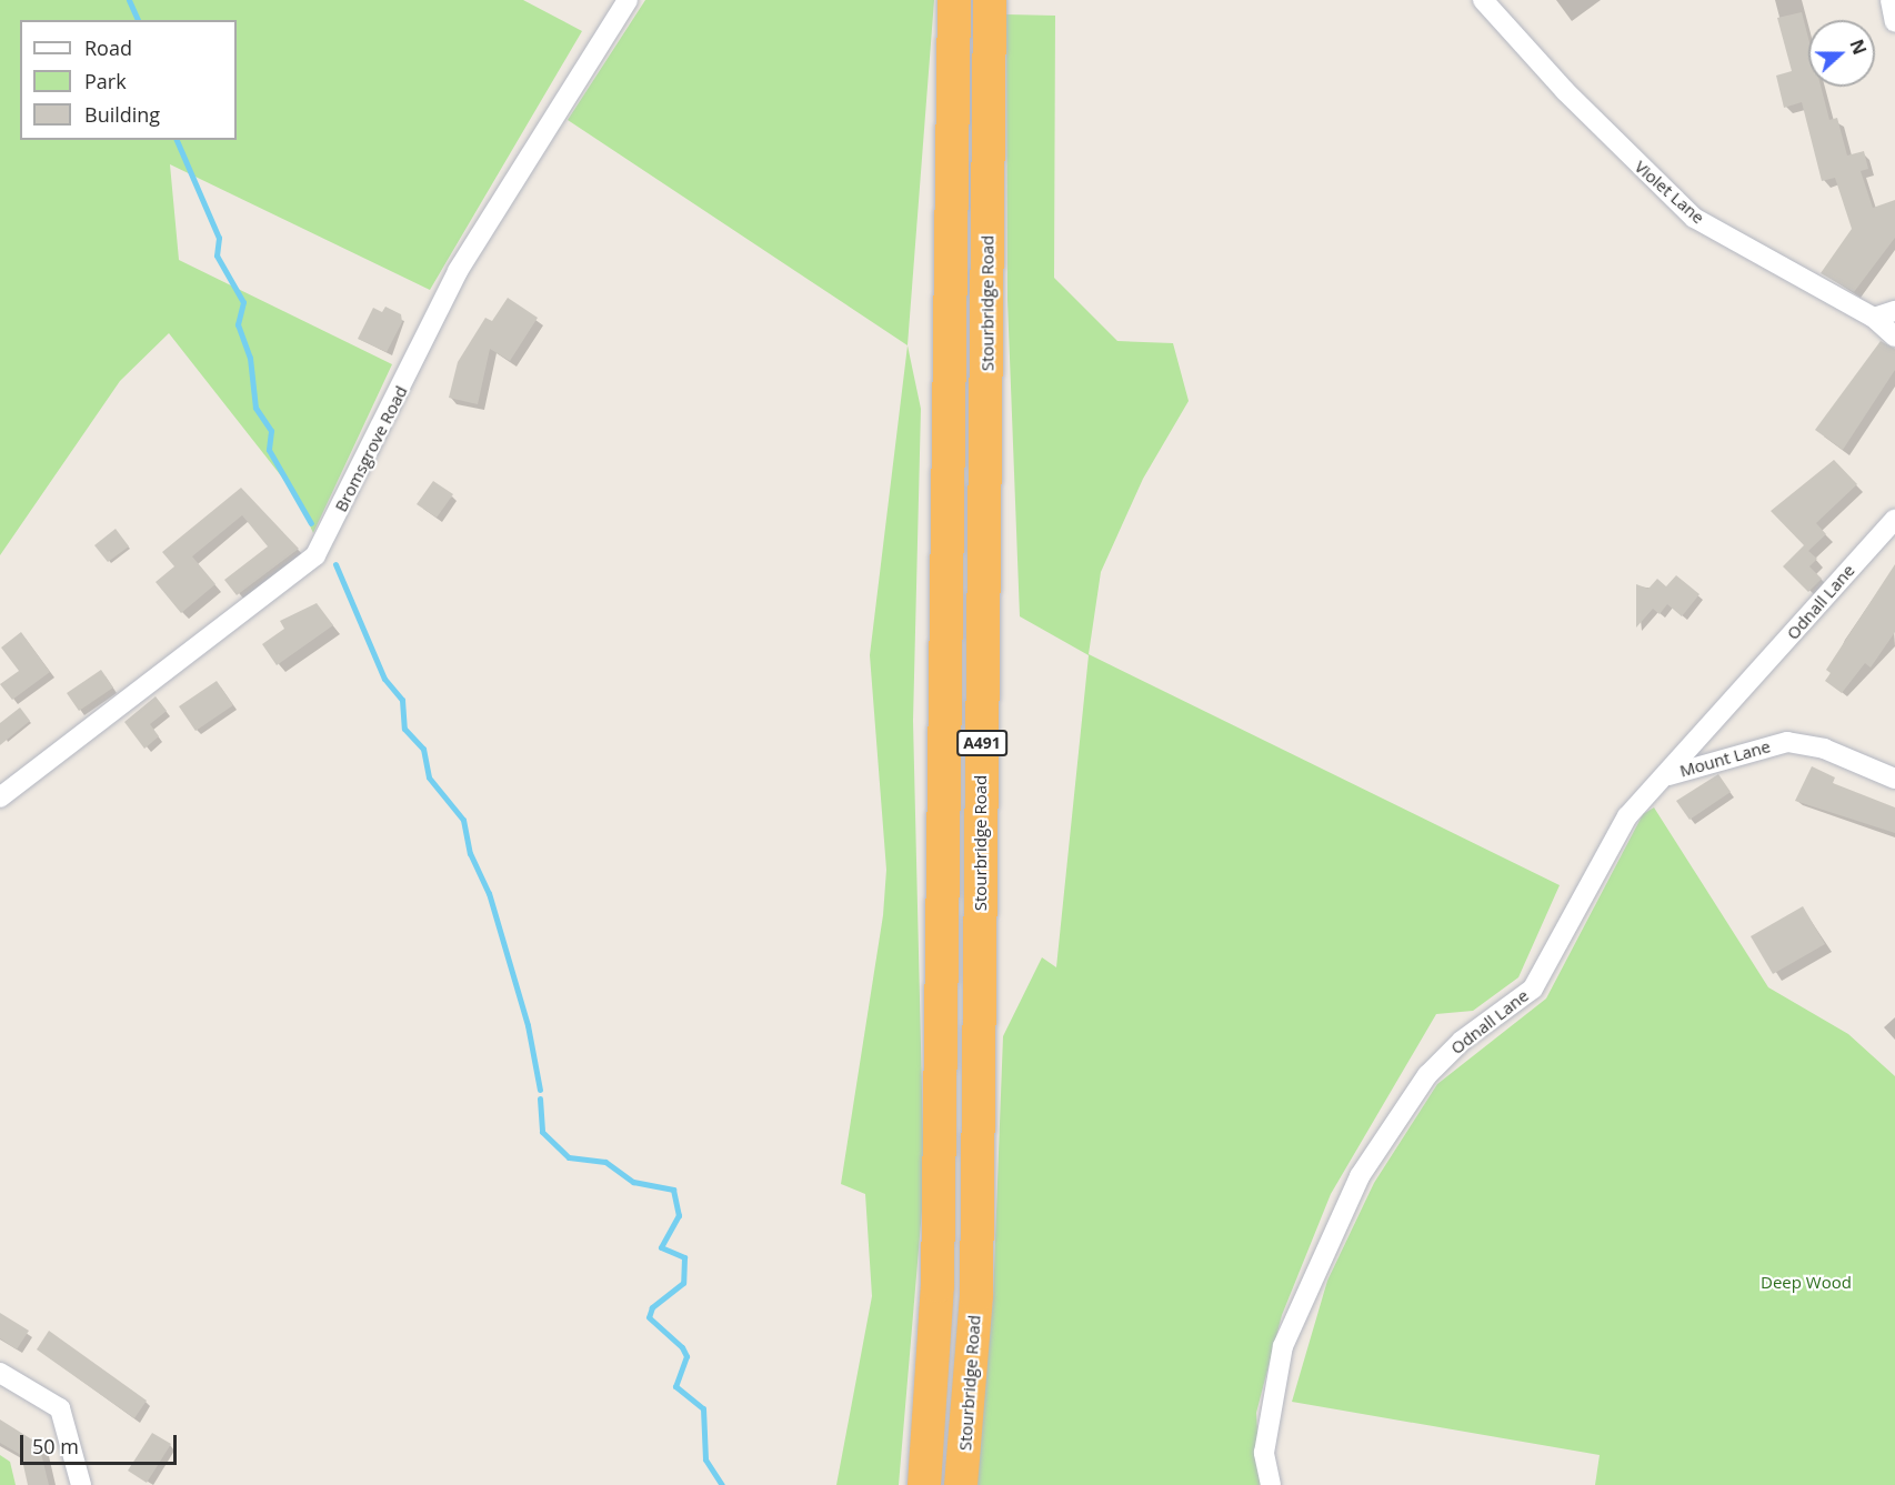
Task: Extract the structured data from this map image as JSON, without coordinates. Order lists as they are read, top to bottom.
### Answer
{
  "streets": {
    "highway": ["Stourbridge Road", "A491"],
    "street": [
      "Violet Lane",
      "Bromsgrove Road",
      "Odnall Lane",
      "Mount Lane"
    ]
  },
  "crossings": [
    ["Odnall Lane", "Mount Lane"]
  ],
  "parks": ["Deep Wood"],
  "legend": ["Road", "Park", "Building"],
  "scale_bar": "50 m",
  "north": "right"
}
